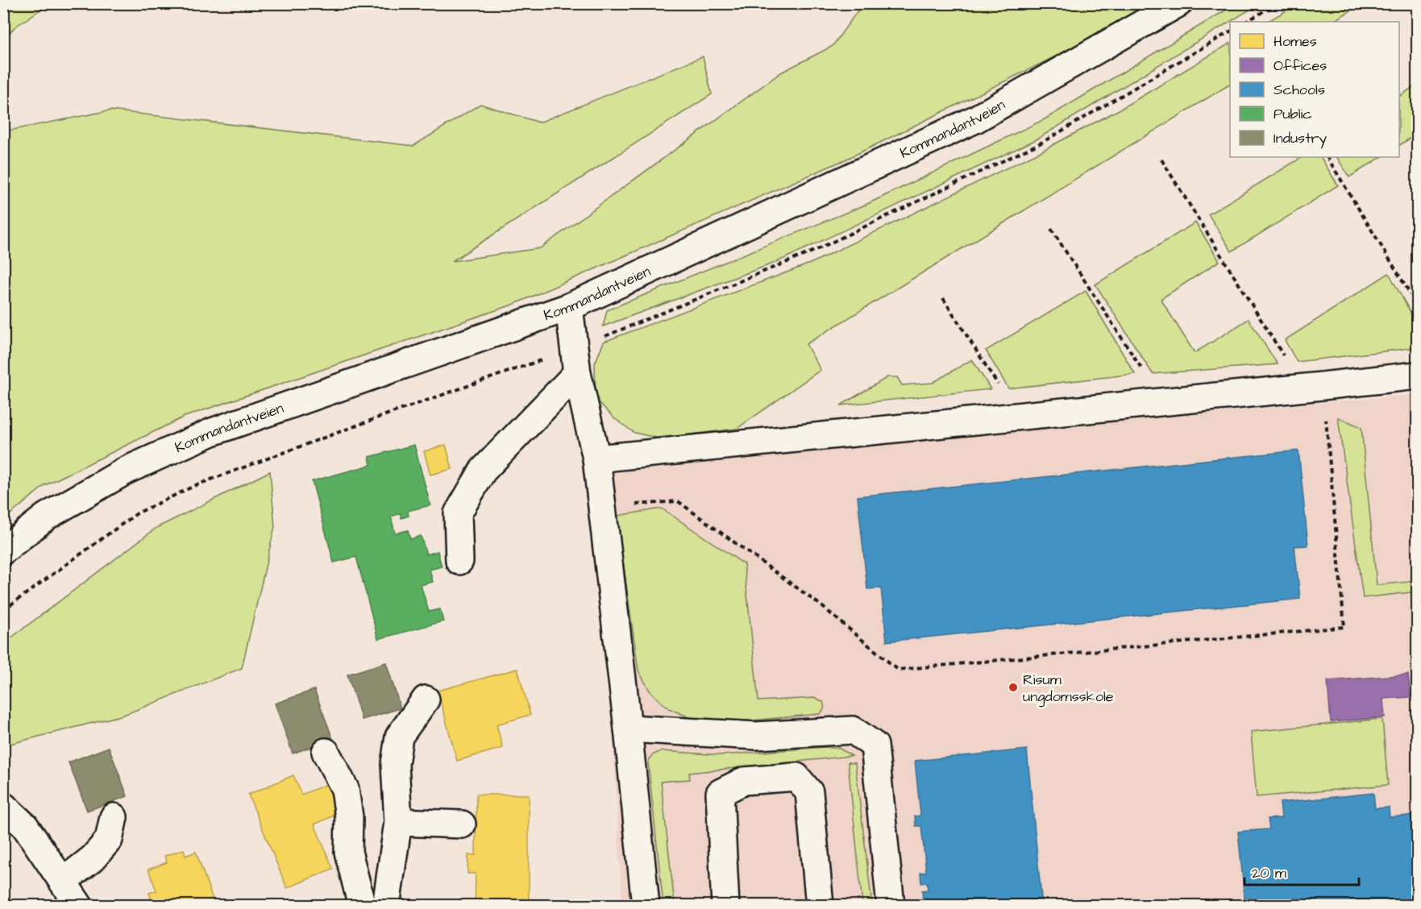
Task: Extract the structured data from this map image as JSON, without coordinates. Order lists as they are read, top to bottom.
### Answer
{
  "streets": {
    "street": ["Kommandantveien"]
  },
  "places": ["Risum ungdomsskole"],
  "legend": [
    "Homes",
    "Offices",
    "Schools",
    "Public",
    "Industry"
  ],
  "scale_bar": "20 m"
}
